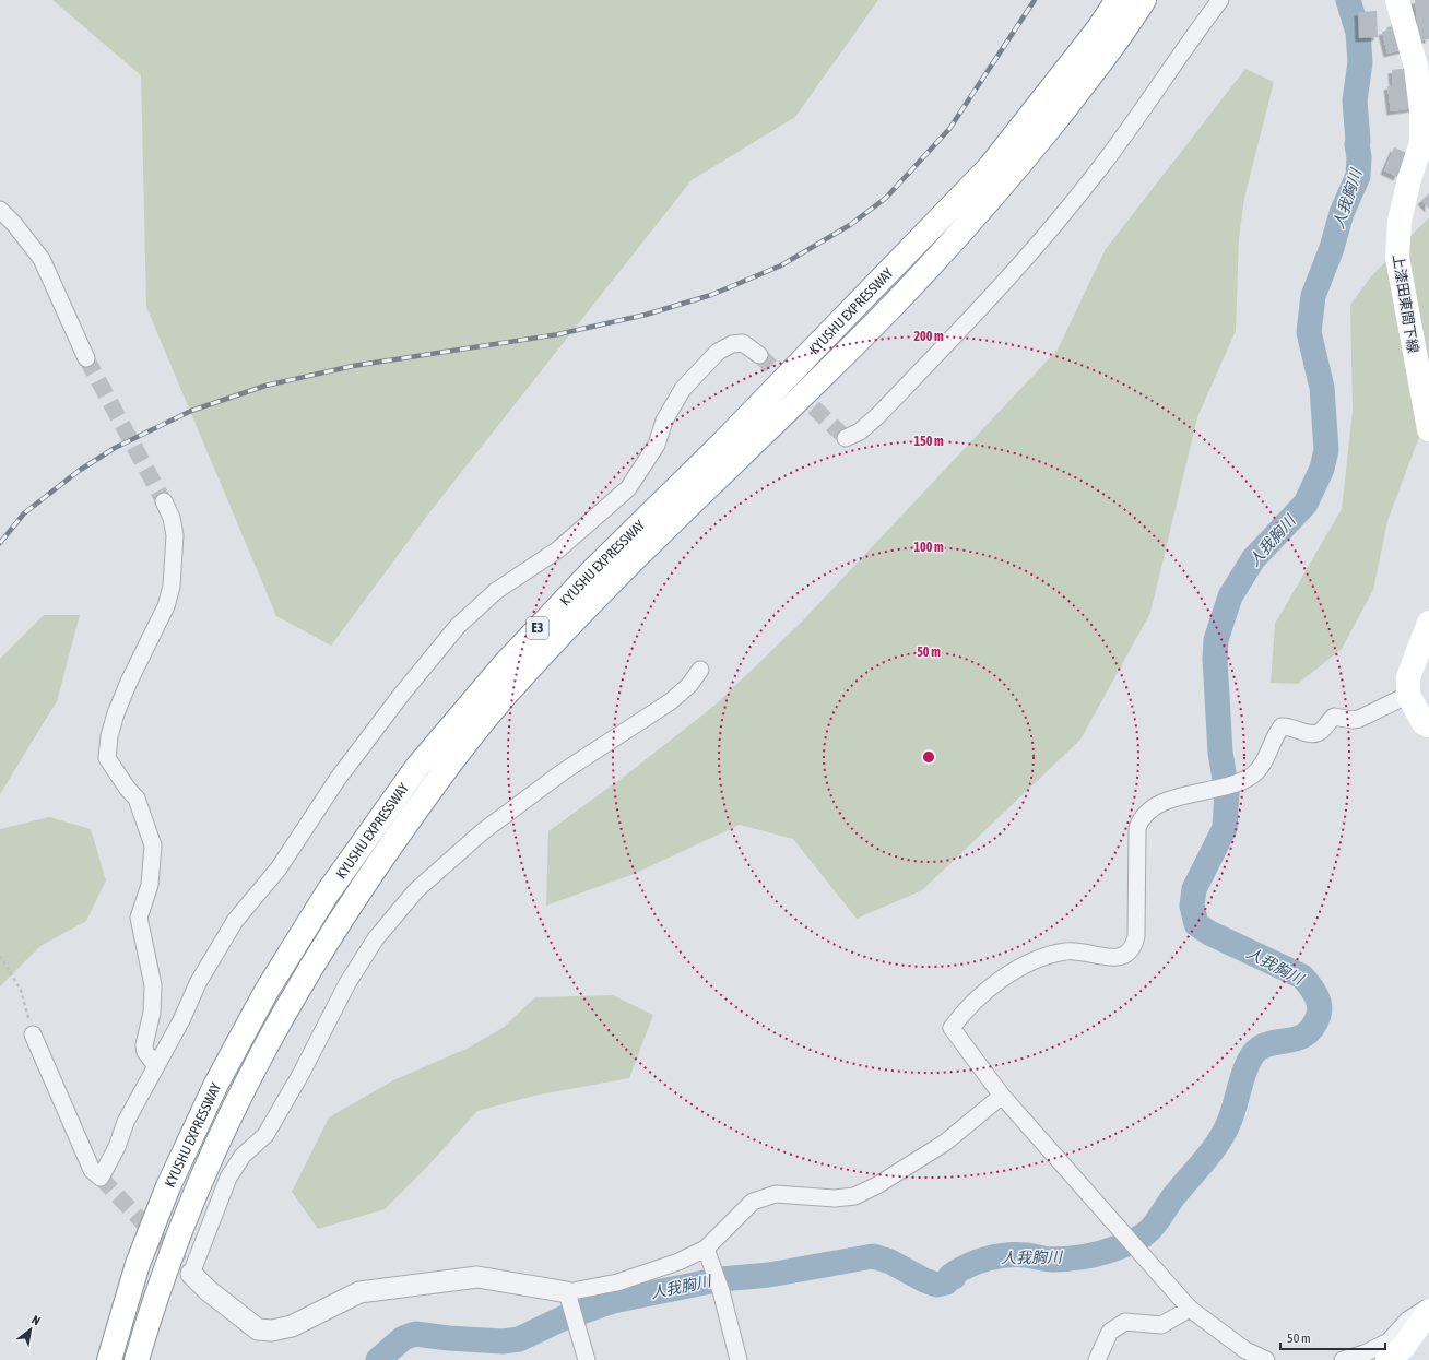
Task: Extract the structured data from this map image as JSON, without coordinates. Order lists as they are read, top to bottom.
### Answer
{
  "streets": {
    "main road": ["上漆田東間下線", "KYUSHU EXPRESSWAY", "E3"]
  },
  "water": ["人我胸川"],
  "scale_bar": "50 m",
  "north": "top right",
  "rings": [
    "200 m",
    "150 m",
    "100 m",
    "50 m"
  ]
}
